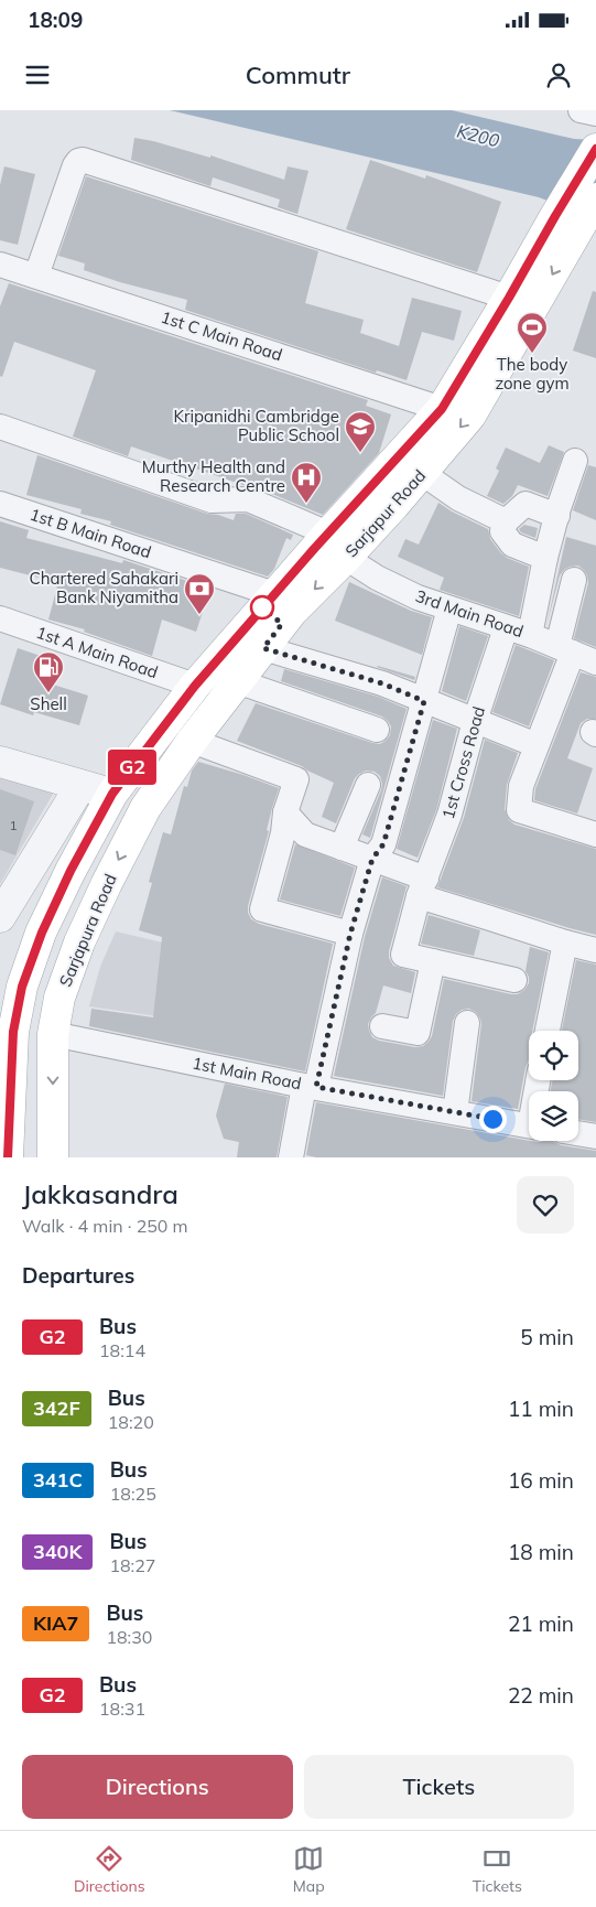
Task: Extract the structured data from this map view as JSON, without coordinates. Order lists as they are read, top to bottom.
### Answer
{
  "streets": {
    "main road": ["Sarjapur Road", "Sarjapura Road"],
    "street": [
      "1st C Main Road",
      "1st B Main Road",
      "3rd Main Road",
      "1st A Main Road",
      "1st Cross Road",
      "1st Main Road"
    ]
  },
  "crossings": [
    ["1st C Main Road", "Sarjapur Road"],
    ["Sarjapur Road", "1st B Main Road"],
    ["Sarjapur Road", "3rd Main Road"],
    ["Sarjapur Road", "1st A Main Road"],
    ["Sarjapur Road", "Sarjapura Road"],
    ["3rd Main Road", "1st Cross Road"],
    ["Sarjapura Road", "1st Main Road"]
  ],
  "water": ["K200"],
  "places": {
    "sports": ["The body zone gym"],
    "school or university": ["Kripanidhi Cambridge Public School"],
    "hospital": ["Murthy Health and Research Centre"],
    "bank": ["Chartered Sahakari Bank Niyamitha"],
    "fuel station": ["Shell"]
  },
  "lines": ["bus line G2"],
  "house_numbers": ["1"],
  "page": {
    "status": "18:09",
    "header": "Commutr",
    "on_map": "G2",
    "heading": [
      ["Jakkasandra", "Walk · 4 min · 250 m"],
      "Departures"
    ],
    "list": [
      {
        "mark": "G2",
        "name": "Bus",
        "note": "18:14",
        "value": "5 min"
      },
      {
        "mark": "342F",
        "name": "Bus",
        "note": "18:20",
        "value": "11 min"
      },
      {
        "mark": "341C",
        "name": "Bus",
        "note": "18:25",
        "value": "16 min"
      },
      {
        "mark": "340K",
        "name": "Bus",
        "note": "18:27",
        "value": "18 min"
      },
      {
        "mark": "KIA7",
        "name": "Bus",
        "note": "18:30",
        "value": "21 min"
      },
      {
        "mark": "G2",
        "name": "Bus",
        "note": "18:31",
        "value": "22 min"
      }
    ],
    "buttons": ["Directions", "Tickets"],
    "tabs": ["Directions", "Map", "Tickets"]
  }
}
